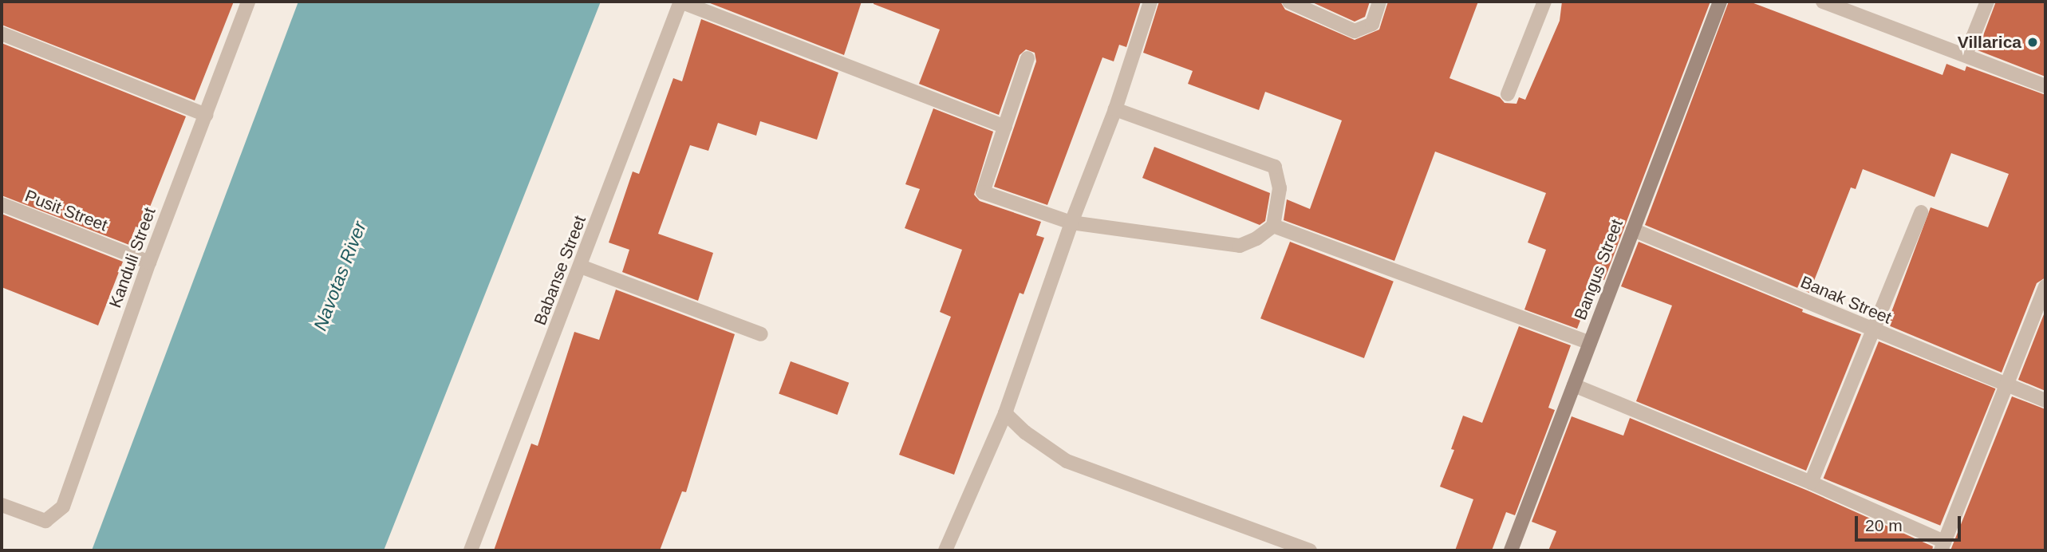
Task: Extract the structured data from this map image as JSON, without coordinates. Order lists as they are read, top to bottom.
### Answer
{
  "streets": {
    "street": [
      "Pusit Street",
      "Kanduli Street",
      "Bangus Street",
      "Babanse Street",
      "Banak Street"
    ]
  },
  "crossings": [
    ["Pusit Street", "Kanduli Street"],
    ["Bangus Street", "Banak Street"]
  ],
  "water": ["Navotas River"],
  "places": ["Villarica"],
  "scale_bar": "20 m"
}
